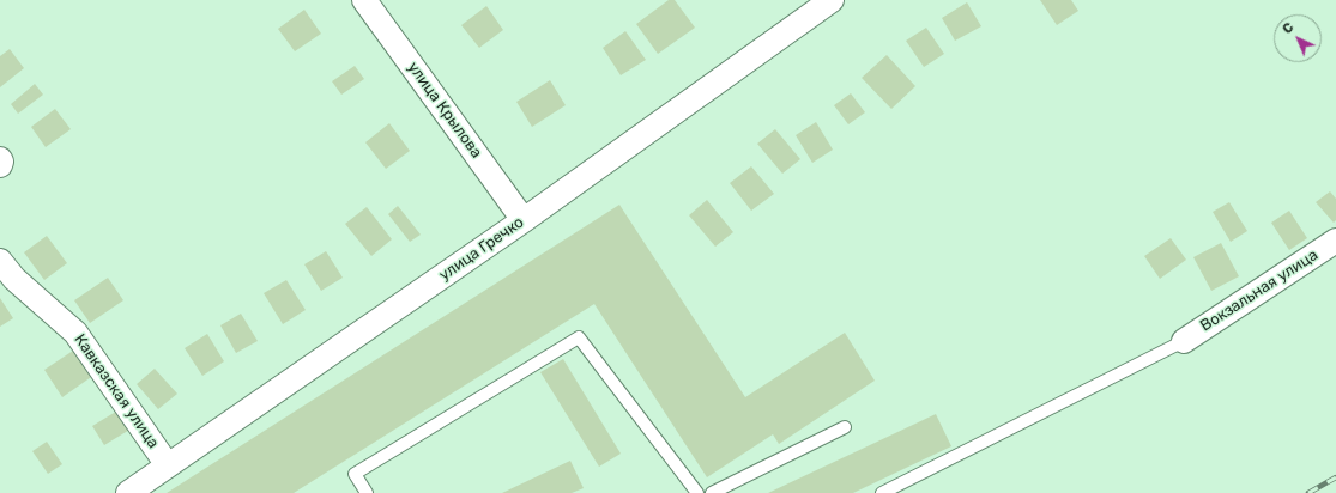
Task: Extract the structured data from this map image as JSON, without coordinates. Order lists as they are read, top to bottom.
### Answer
{
  "streets": {
    "street": [
      "улица Крылова",
      "улица Гречко",
      "Вокзальная улица",
      "Кавказская улица"
    ]
  },
  "crossings": [
    ["улица Крылова", "улица Гречко"],
    ["улица Гречко", "Кавказская улица"]
  ],
  "north": "top left"
}
